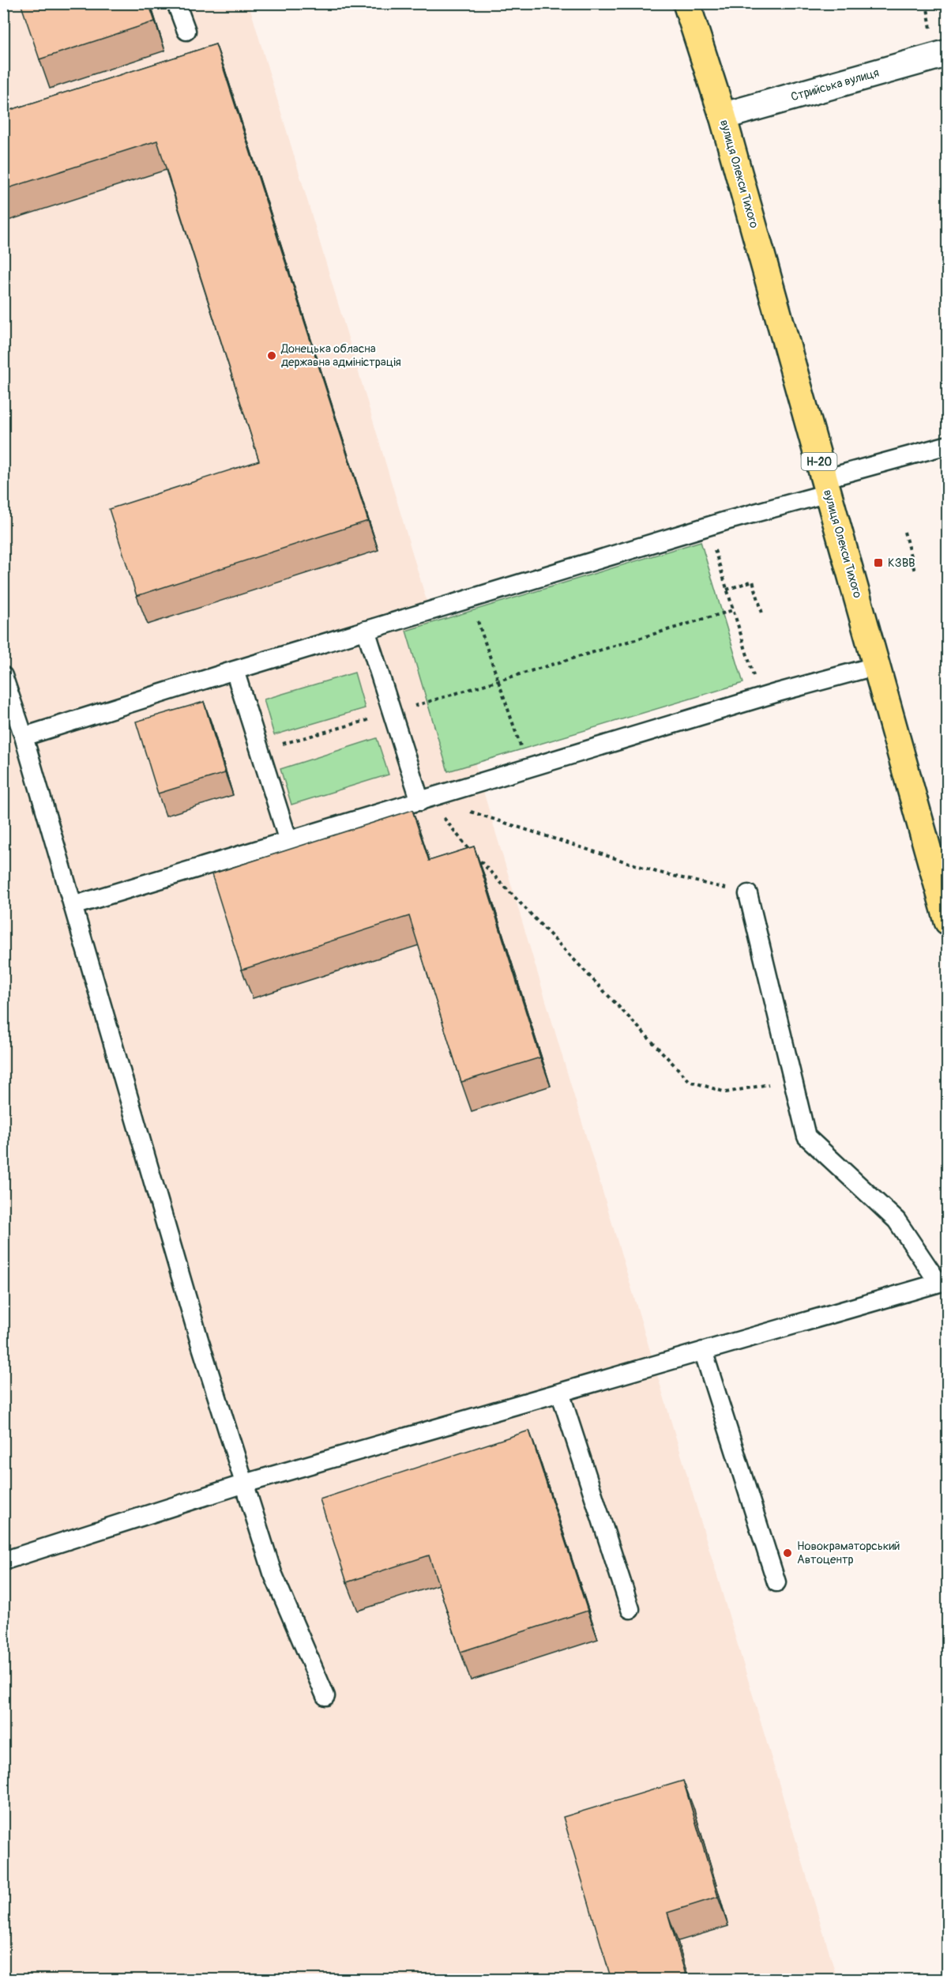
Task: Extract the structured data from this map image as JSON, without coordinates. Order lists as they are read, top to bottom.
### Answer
{
  "streets": {
    "main road": ["вулиця Олекси Тихого", "Н-20"],
    "street": ["Стрийська вулиця"]
  },
  "crossings": [
    ["Стрийська вулиця", "вулиця Олекси Тихого"]
  ],
  "places": {
    "other": ["Донецька обласна державна адміністрація", "Новокраматорський Автоцентр"],
    "transit": ["КЗВВ"]
  }
}
